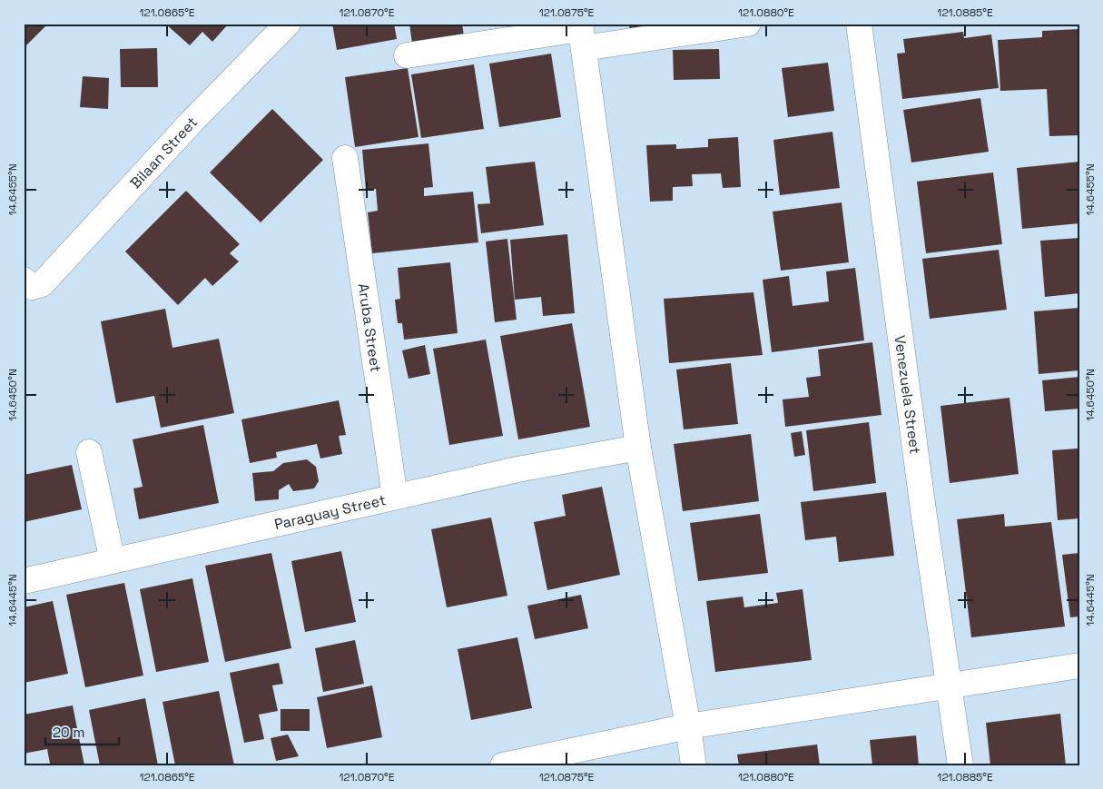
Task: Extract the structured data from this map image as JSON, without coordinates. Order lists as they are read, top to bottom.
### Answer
{
  "streets": {
    "street": [
      "Bilaan Street",
      "Aruba Street",
      "Venezuela Street",
      "Paraguay Street"
    ]
  },
  "crossings": [
    ["Aruba Street", "Paraguay Street"]
  ],
  "scale_bar": "20 m",
  "coordinates": [
    "121.0865°E",
    "121.0870°E",
    "121.0875°E",
    "121.0880°E",
    "121.0885°E",
    "14.6455°N",
    "14.6450°N",
    "14.6445°N"
  ]
}
